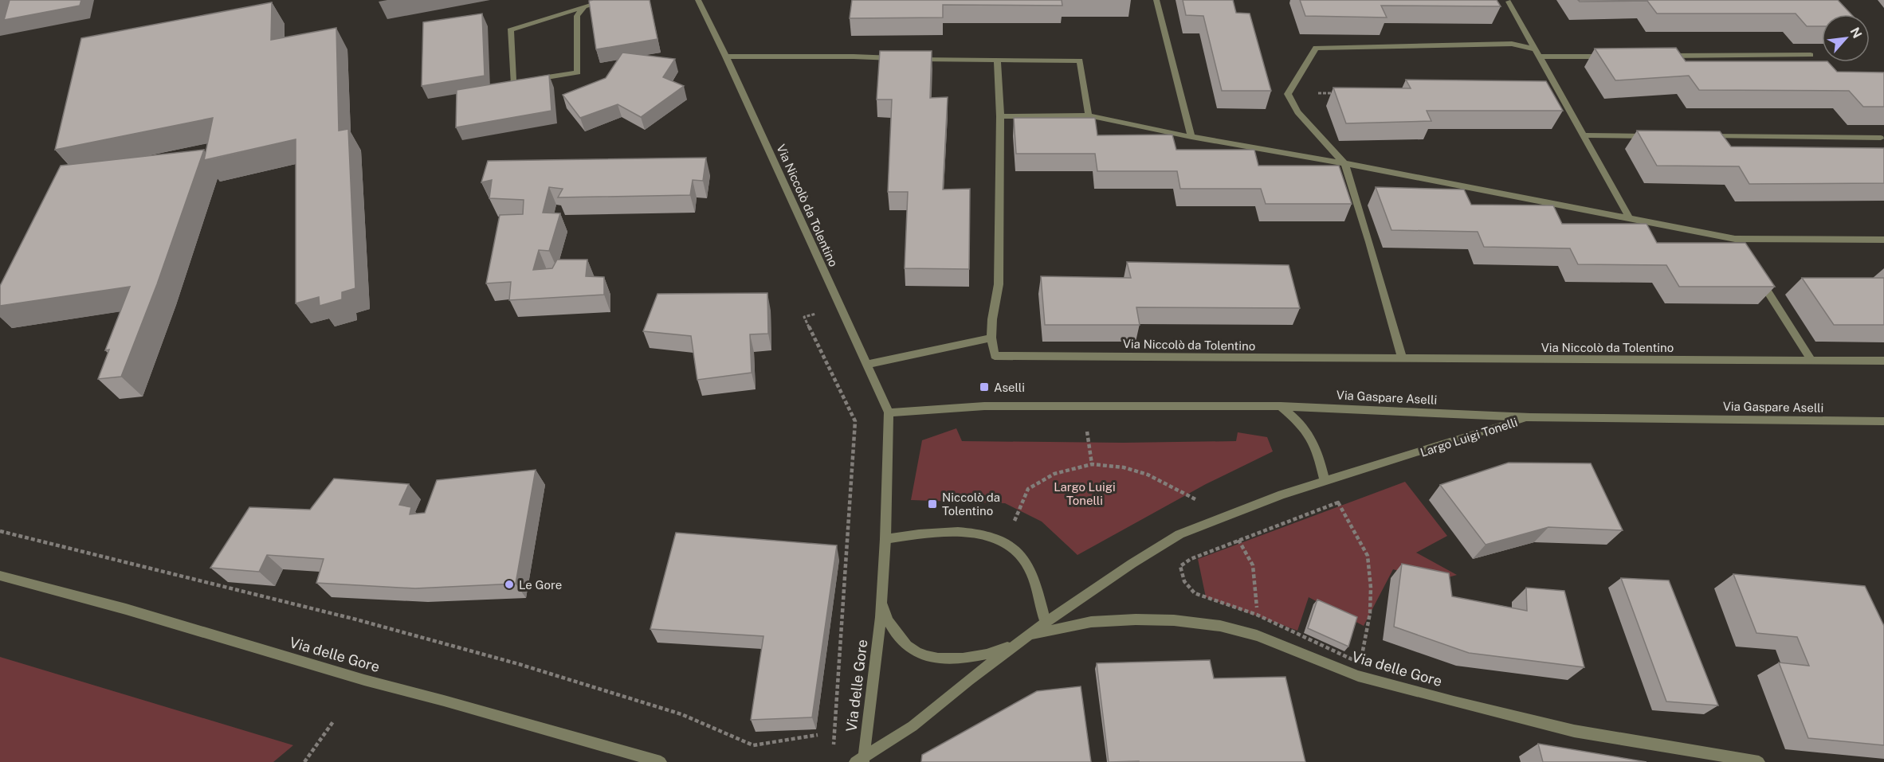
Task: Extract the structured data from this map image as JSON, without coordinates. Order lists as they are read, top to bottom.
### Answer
{
  "streets": {
    "street": [
      "Via Niccolò da Tolentino",
      "Via Gaspare Aselli",
      "Largo Luigi Tonelli",
      "Via delle Gore"
    ]
  },
  "crossings": [
    ["Via Niccolò da Tolentino", "Via Gaspare Aselli"],
    ["Via Niccolò da Tolentino", "Largo Luigi Tonelli"],
    ["Via Niccolò da Tolentino", "Via delle Gore"],
    ["Via Gaspare Aselli", "Largo Luigi Tonelli"],
    ["Largo Luigi Tonelli", "Via delle Gore"]
  ],
  "parks": ["Largo Luigi Tonelli"],
  "places": {
    "transit": ["Aselli", "Niccolò da Tolentino"],
    "other": ["Le Gore"]
  },
  "north": "top right"
}
